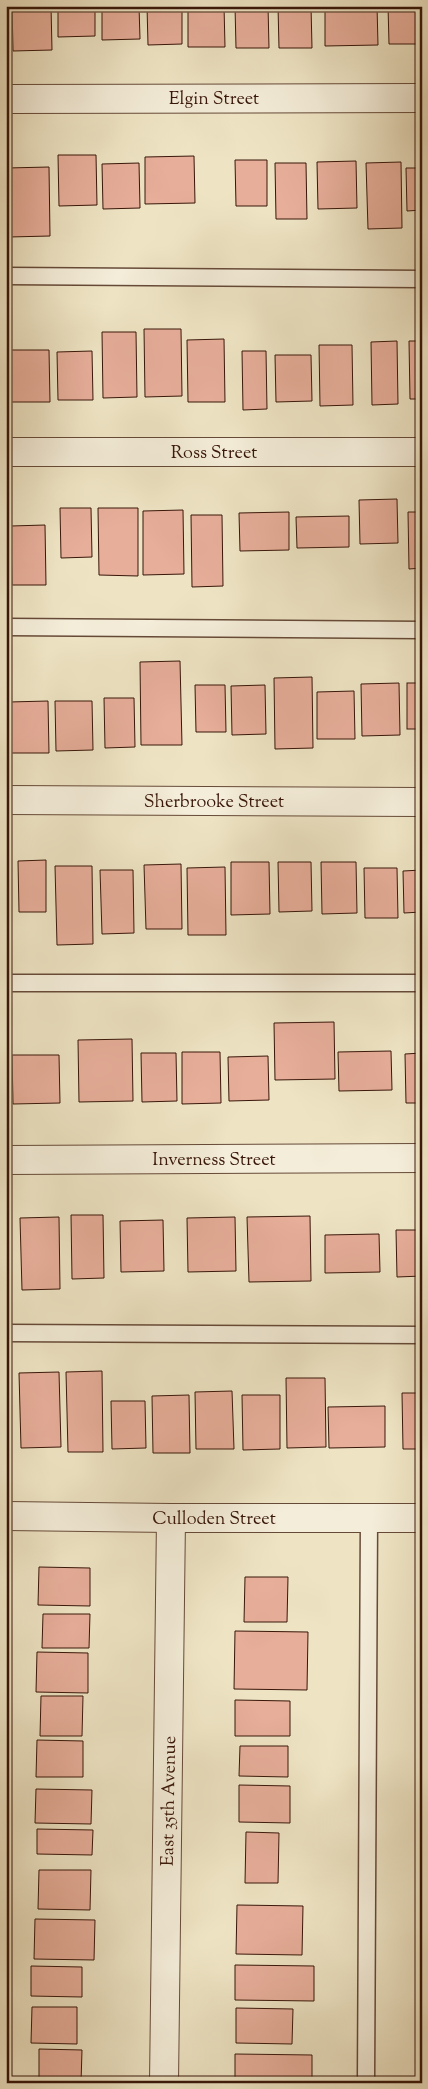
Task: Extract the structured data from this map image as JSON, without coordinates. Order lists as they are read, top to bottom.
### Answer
{
  "streets": {
    "street": [
      "Elgin Street",
      "Ross Street",
      "Sherbrooke Street",
      "Inverness Street",
      "Culloden Street",
      "East 35th Avenue"
    ]
  },
  "crossings": [
    ["Culloden Street", "East 35th Avenue"]
  ]
}
